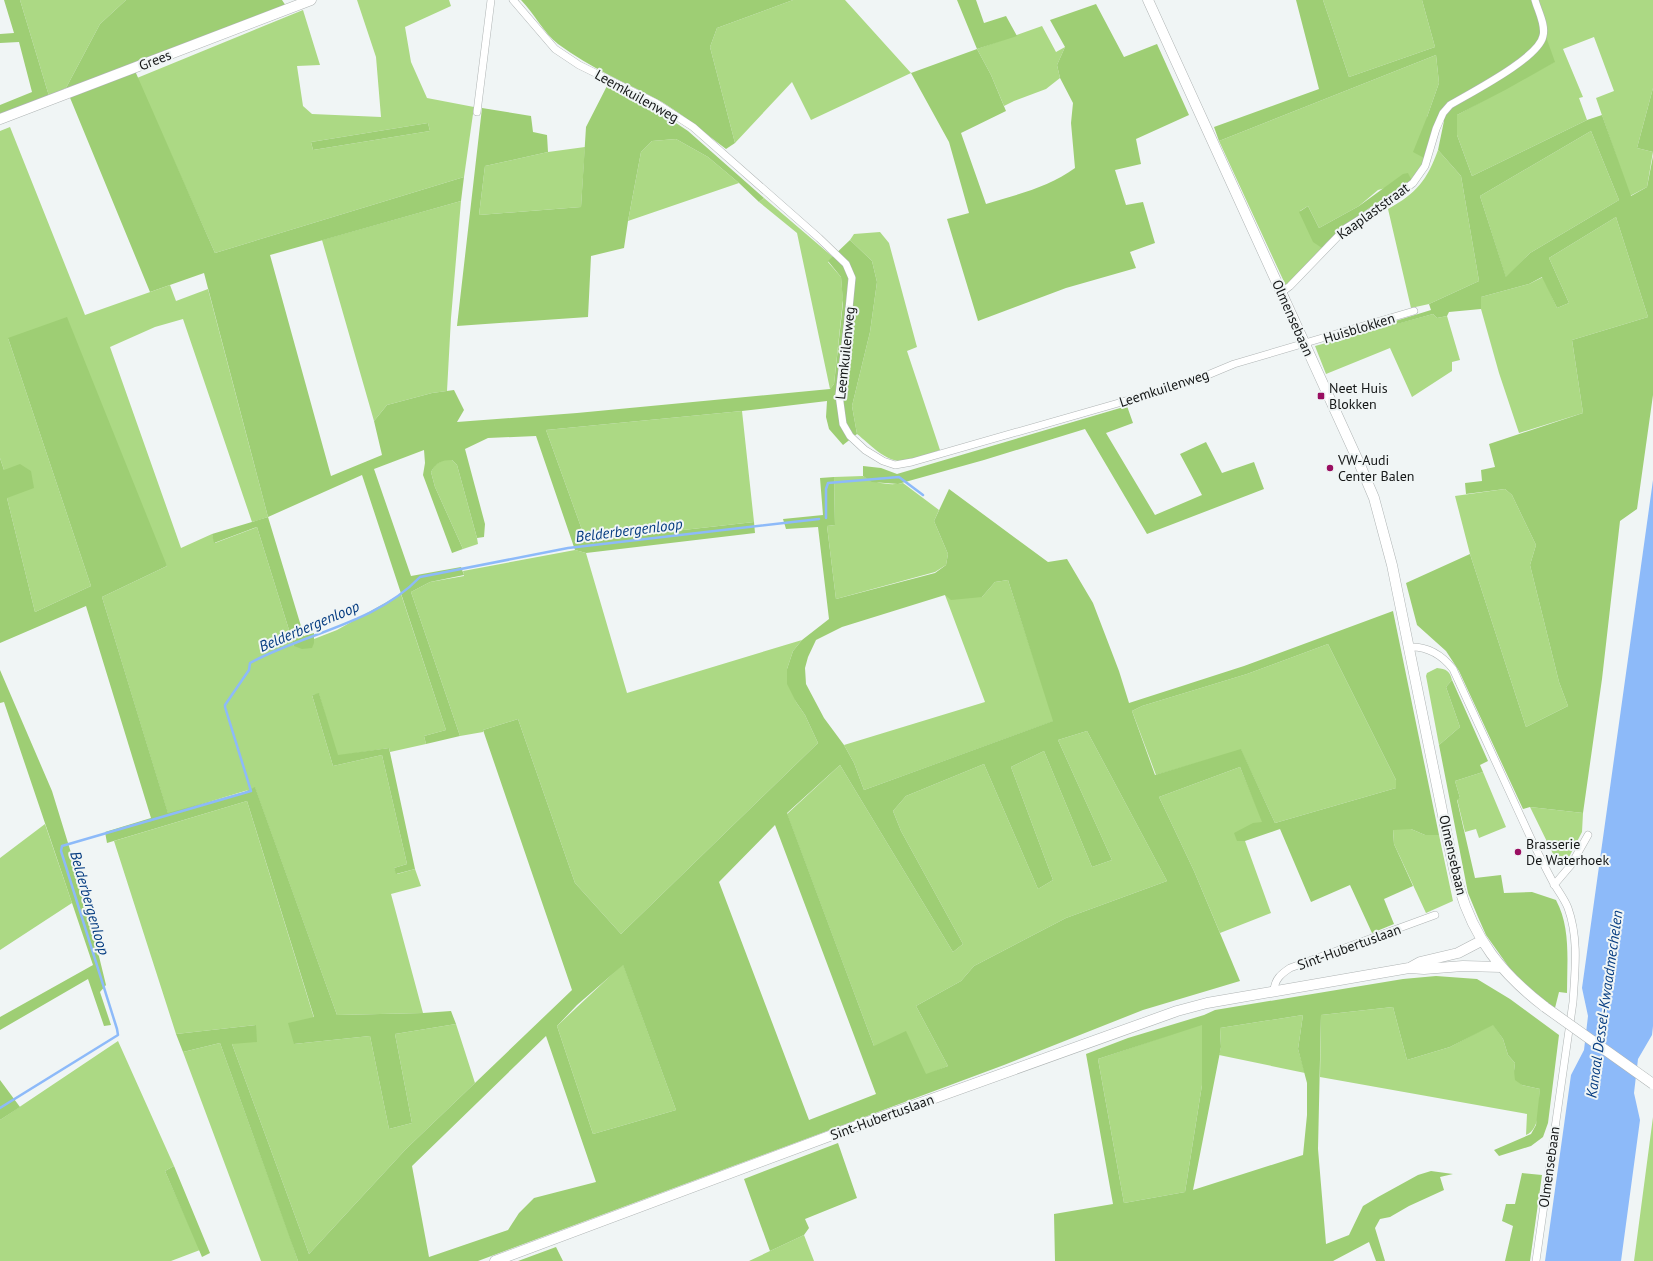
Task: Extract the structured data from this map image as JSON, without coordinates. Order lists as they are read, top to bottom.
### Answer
{
  "streets": {
    "street": [
      "Grees",
      "Leemkuilenweg",
      "Kaaplaststraat",
      "Olmensebaan",
      "Huisblokken",
      "Sint-Hubertuslaan"
    ]
  },
  "crossings": [
    ["Leemkuilenweg", "Olmensebaan"],
    ["Leemkuilenweg", "Huisblokken"],
    ["Kaaplaststraat", "Olmensebaan"],
    ["Olmensebaan", "Huisblokken"],
    ["Olmensebaan", "Sint-Hubertuslaan"]
  ],
  "water": ["Belderbergenloop", "Kanaal Dessel-Kwaadmechelen"],
  "places": {
    "transit": ["Neet Huis Blokken"],
    "other": ["VW-Audi Center Balen", "Brasserie De Waterhoek"]
  }
}
